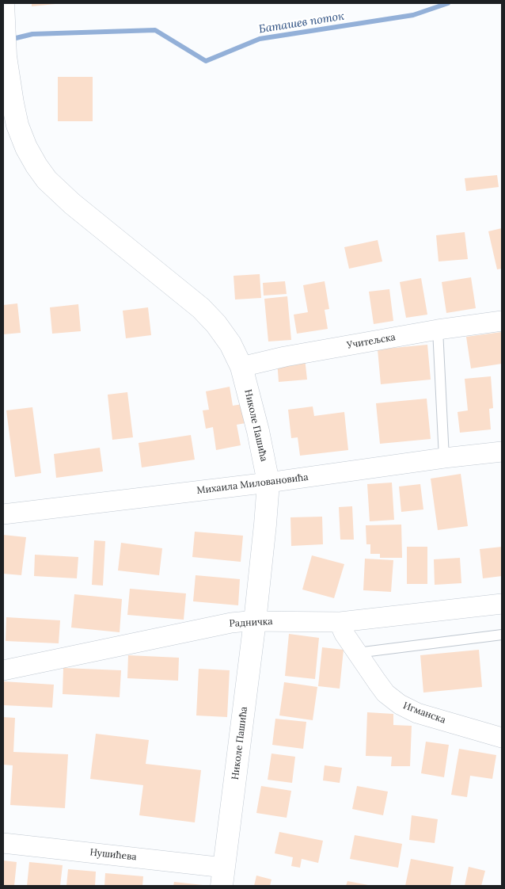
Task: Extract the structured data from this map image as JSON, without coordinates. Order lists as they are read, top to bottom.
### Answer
{
  "streets": {
    "street": [
      "Учитељска",
      "Николе Пашића",
      "Михаила Миловановића",
      "Радничка",
      "Игманска",
      "Нушићева"
    ]
  },
  "crossings": [
    ["Учитељска", "Николе Пашића"],
    ["Николе Пашића", "Михаила Миловановића"],
    ["Николе Пашића", "Радничка"],
    ["Николе Пашића", "Нушићева"],
    ["Радничка", "Игманска"]
  ],
  "water": ["Баташев поток"]
}
